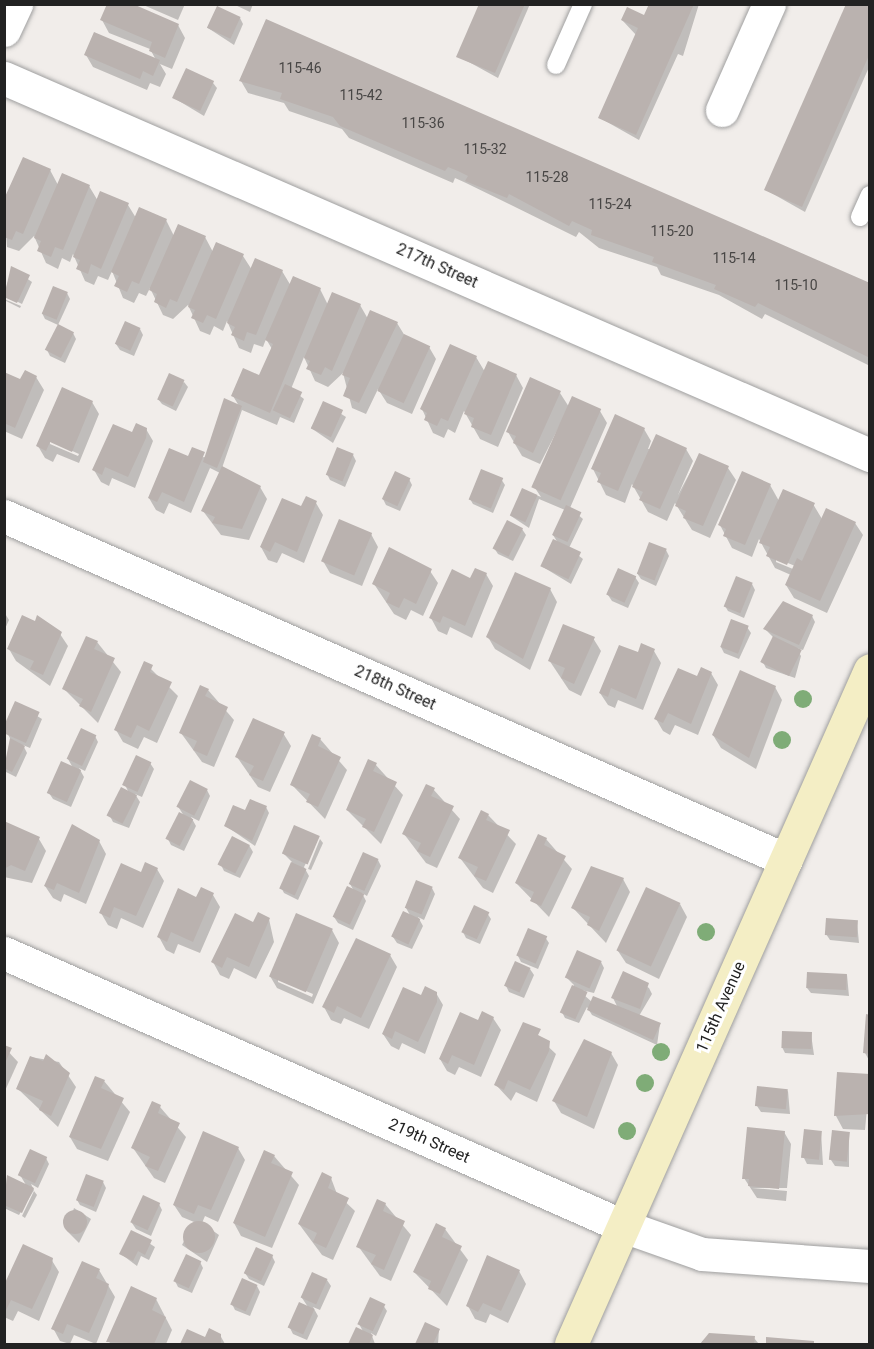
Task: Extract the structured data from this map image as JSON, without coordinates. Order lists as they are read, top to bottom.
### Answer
{
  "streets": {
    "main road": ["115th Avenue"],
    "street": ["217th Street", "218th Street", "219th Street"]
  },
  "crossings": [
    ["218th Street", "115th Avenue"],
    ["115th Avenue", "219th Street"]
  ],
  "house_numbers": [
    "115-46",
    "115-42",
    "115-36",
    "115-32",
    "115-28",
    "115-24",
    "115-20",
    "115-14",
    "115-10"
  ]
}
